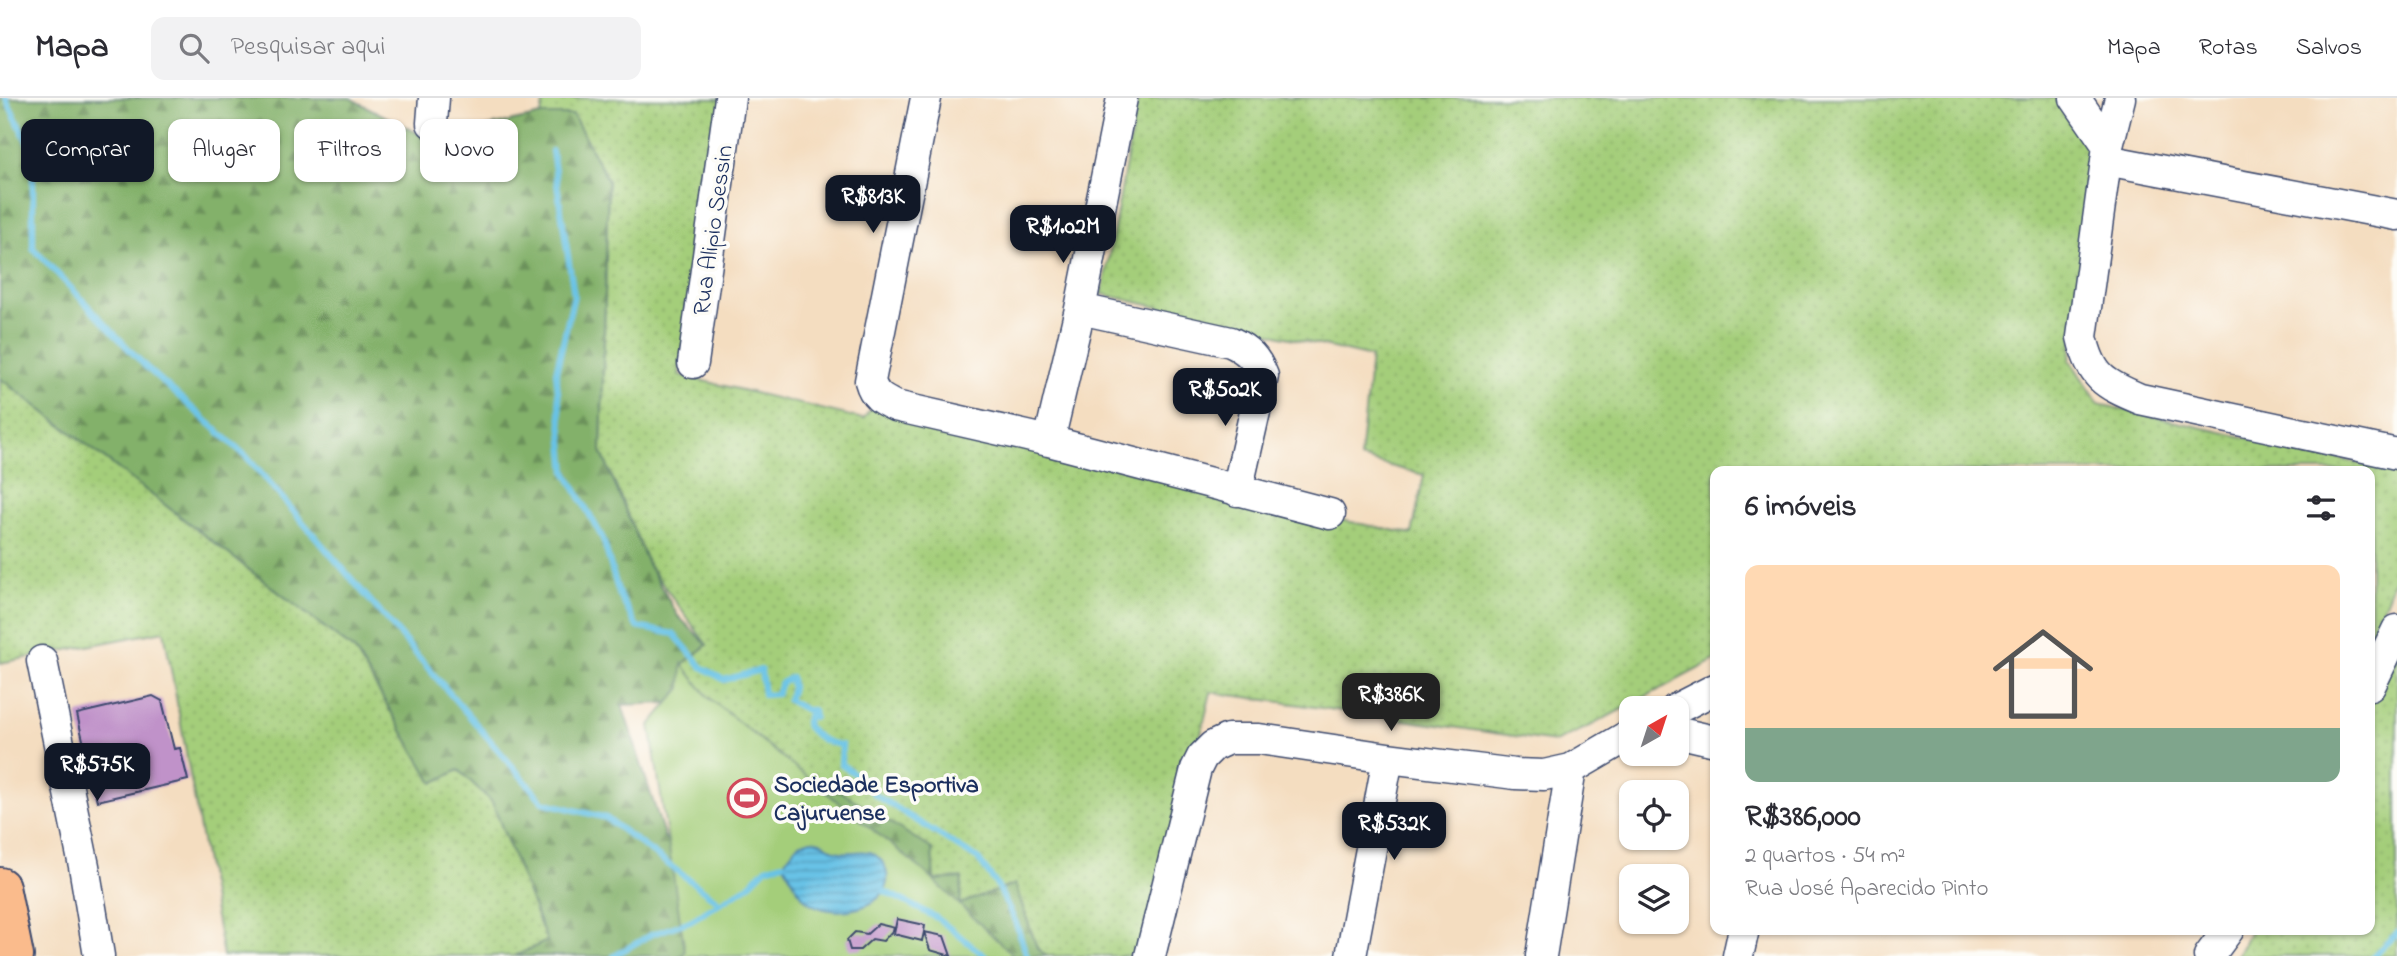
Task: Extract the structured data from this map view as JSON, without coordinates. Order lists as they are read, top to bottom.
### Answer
{
  "streets": {
    "street": ["Rua Alipio Sessin"]
  },
  "places": {
    "sports": ["Sociedade Esportiva Cajuruense"]
  },
  "north": "top right",
  "page": {
    "header": "Mapa",
    "search": "Pesquisar aqui",
    "nav": ["Mapa", "Rotas", "Salvos"],
    "chip": [
      "Comprar",
      "Alugar",
      "Filtros",
      "Novo"
    ],
    "price": [
      "R$813K",
      "R$1.02M",
      "R$502K",
      "R$386K",
      "R$575K",
      "R$532K"
    ],
    "heading": "6 imóveis",
    "list": [
      {
        "name": "R$386,000",
        "note": "2 quartos · 54 m² · Rua José Aparecido Pinto"
      }
    ]
  }
}
